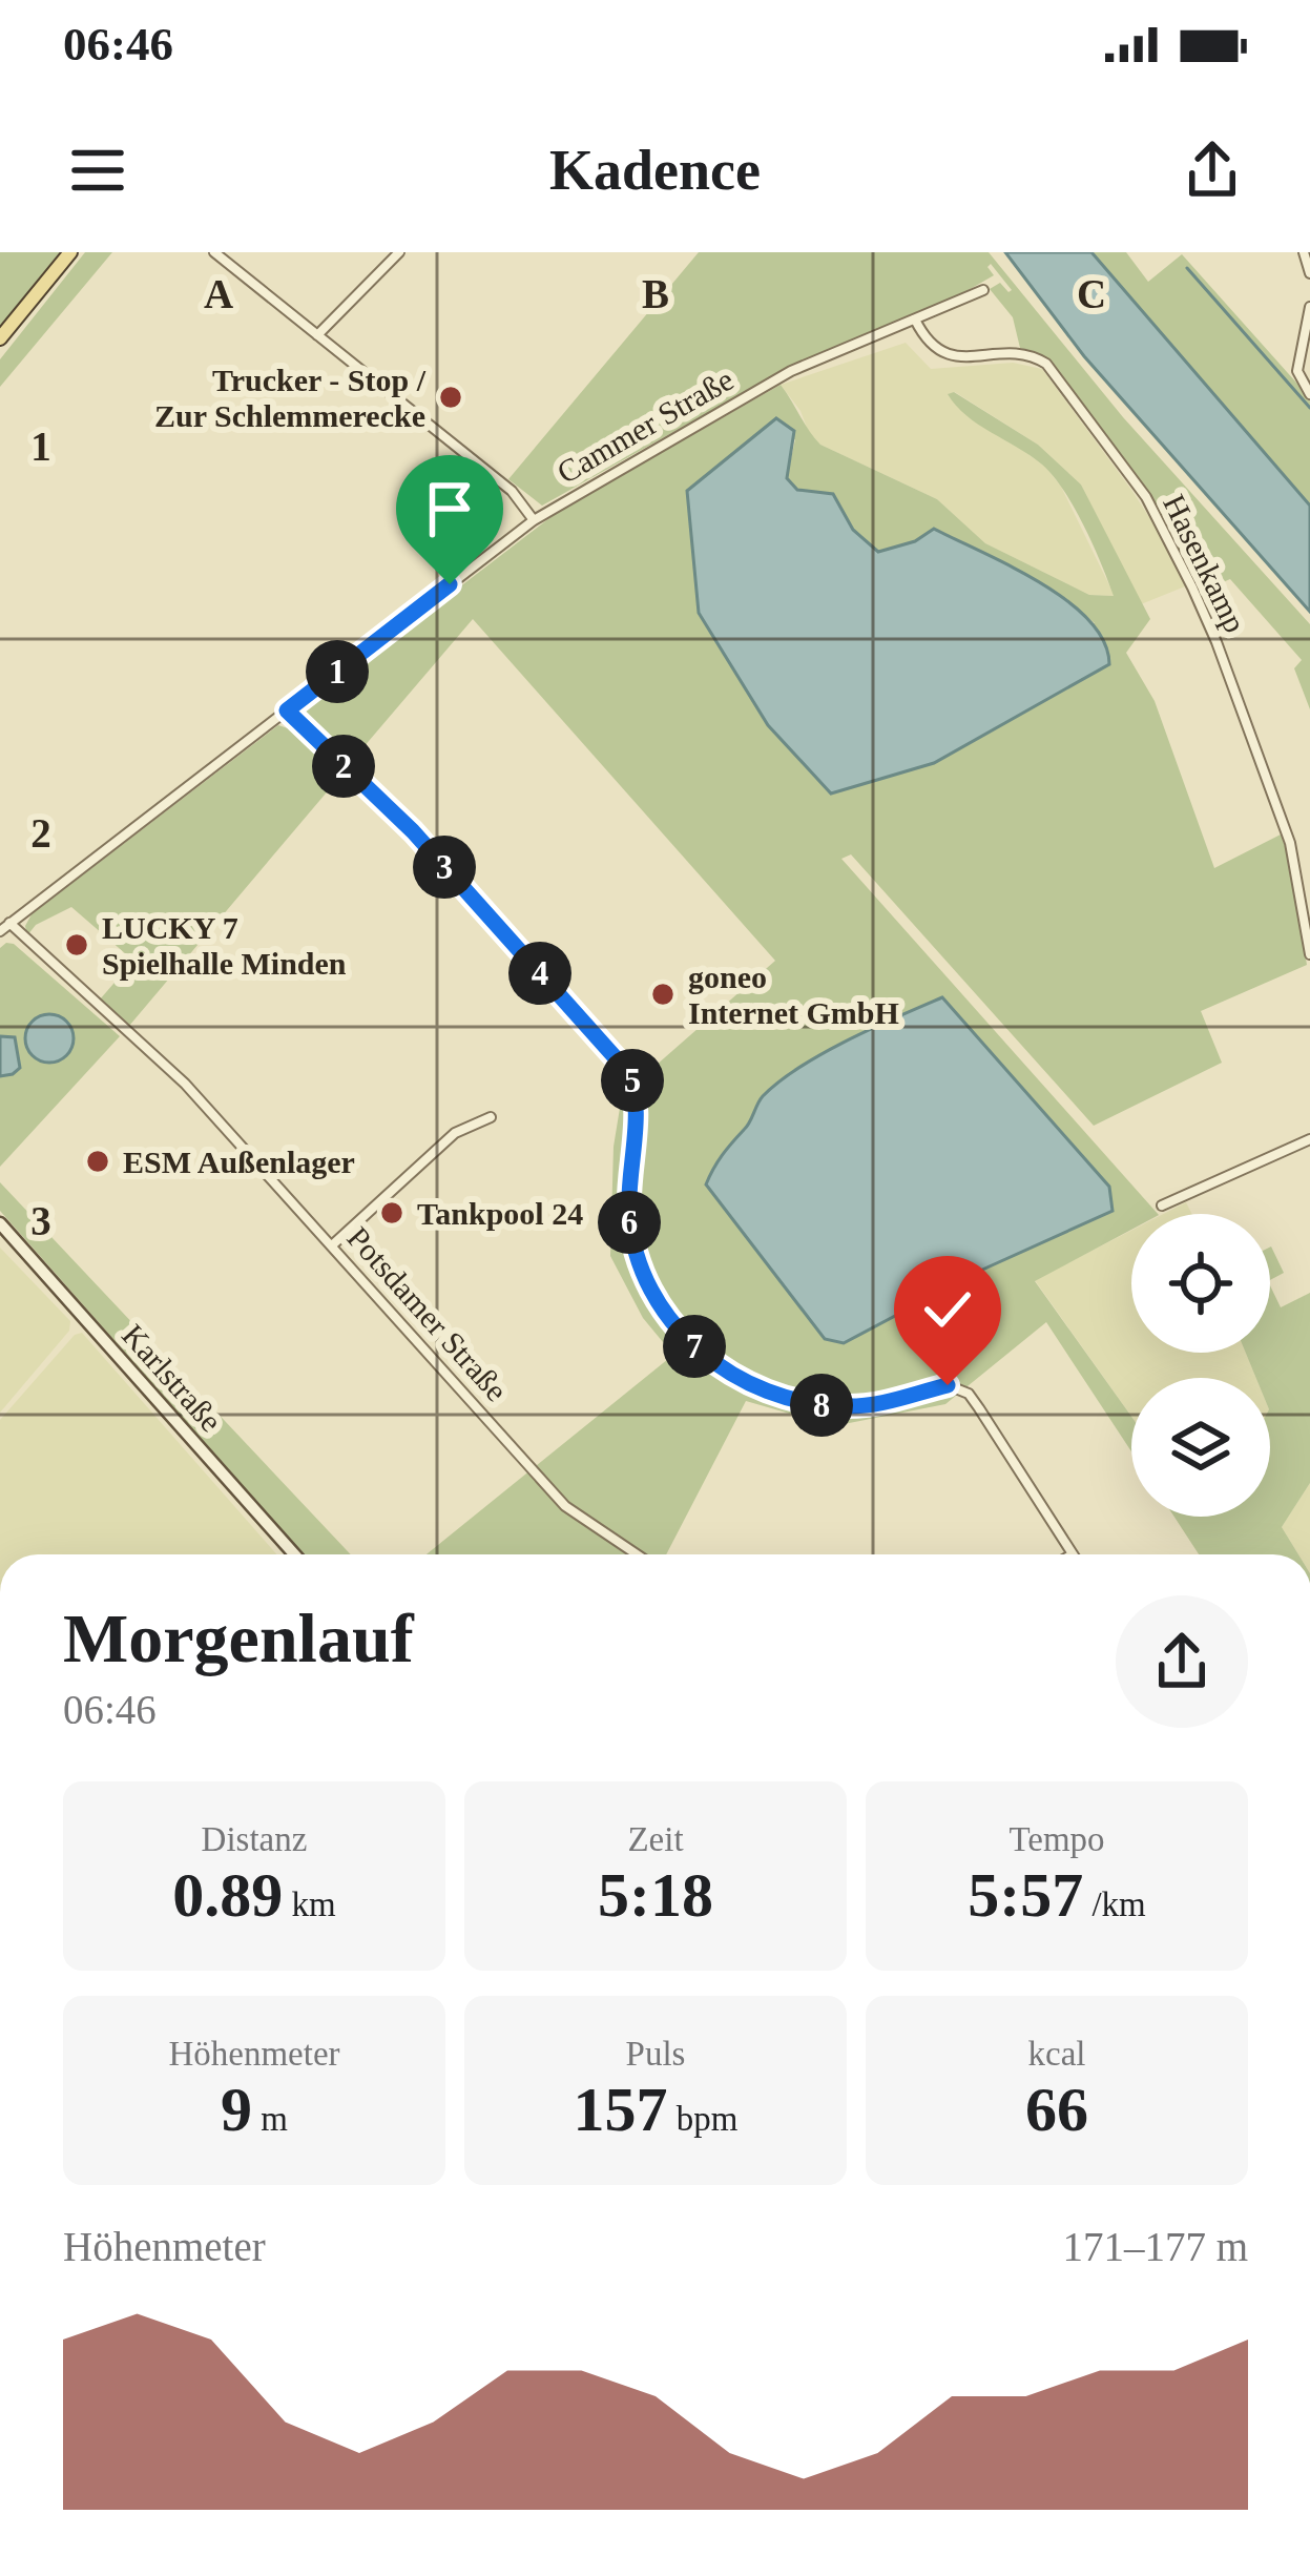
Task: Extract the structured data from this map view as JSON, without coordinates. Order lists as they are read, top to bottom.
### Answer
{
  "streets": {
    "street": [
      "Cammer Straße",
      "Hasenkamp",
      "Potsdamer Straße",
      "Karlstraße"
    ]
  },
  "crossings": [
    ["Cammer Straße", "Hasenkamp"],
    ["Cammer Straße", "Potsdamer Straße"]
  ],
  "places": [
    "Trucker - Stop / Zur Schlemmerecke",
    "LUCKY 7 Spielhalle Minden",
    "goneo Internet GmbH",
    "ESM Außenlager",
    "Tankpool 24"
  ],
  "page": {
    "status": "06:46",
    "header": "Kadence",
    "pins": [
      "1",
      "2",
      "3",
      "4",
      "5",
      "6",
      "7",
      "8"
    ],
    "heading": ["Morgenlauf", "06:46"],
    "stats": [
      ["Distanz", "0.89 km"],
      ["Zeit", "5:18"],
      ["Tempo", "5:57 /km"],
      ["Höhenmeter", "9 m"],
      ["Puls", "157 bpm"],
      ["kcal", "66"]
    ],
    "chart": ["Höhenmeter", "171–177 m"]
  },
  "grid": {
    "columns": ["A", "B", "C"],
    "rows": ["1", "2", "3"]
  }
}
